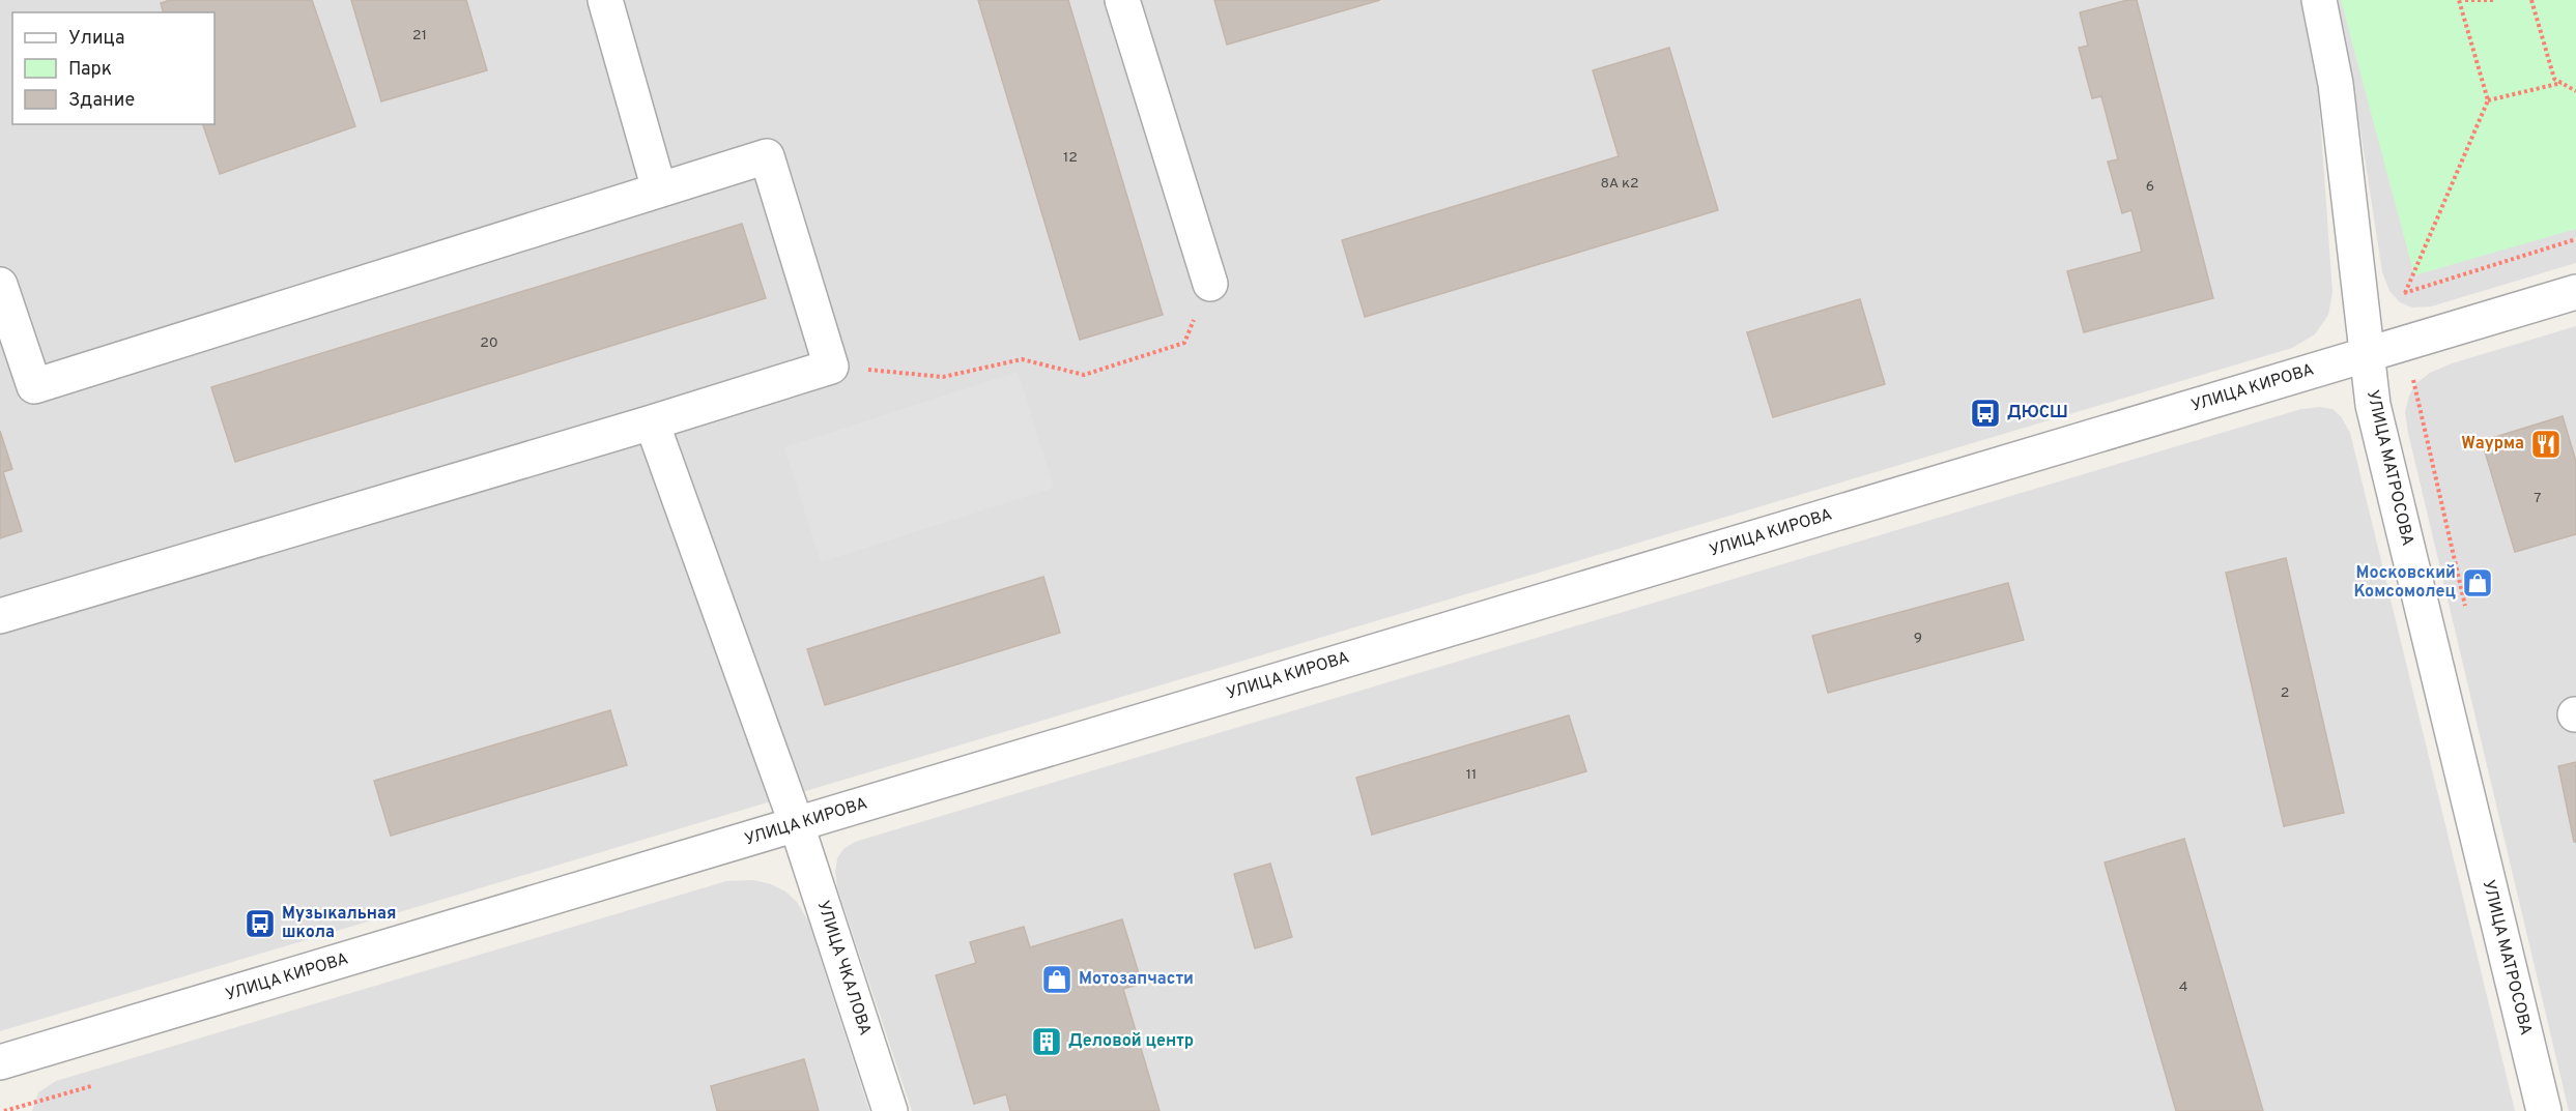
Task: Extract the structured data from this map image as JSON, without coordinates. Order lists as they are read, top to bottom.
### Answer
{
  "streets": {
    "street": ["УЛИЦА КИРОВА", "УЛИЦА МАТРОСОВА", "УЛИЦА ЧКАЛОВА"]
  },
  "crossings": [
    ["УЛИЦА КИРОВА", "УЛИЦА МАТРОСОВА"],
    ["УЛИЦА КИРОВА", "УЛИЦА ЧКАЛОВА"]
  ],
  "places": {
    "bus stop": ["ДЮСШ", "Музыкальная школа"],
    "restaurant": ["Wаурма"],
    "shop": ["Московский Комсомолец", "Мотозапчасти"],
    "building": ["Деловой центр"]
  },
  "house_numbers": [
    "21",
    "12",
    "8А к2",
    "6",
    "20",
    "7",
    "9",
    "2",
    "11",
    "4"
  ],
  "legend": ["Улица", "Парк", "Здание"]
}
